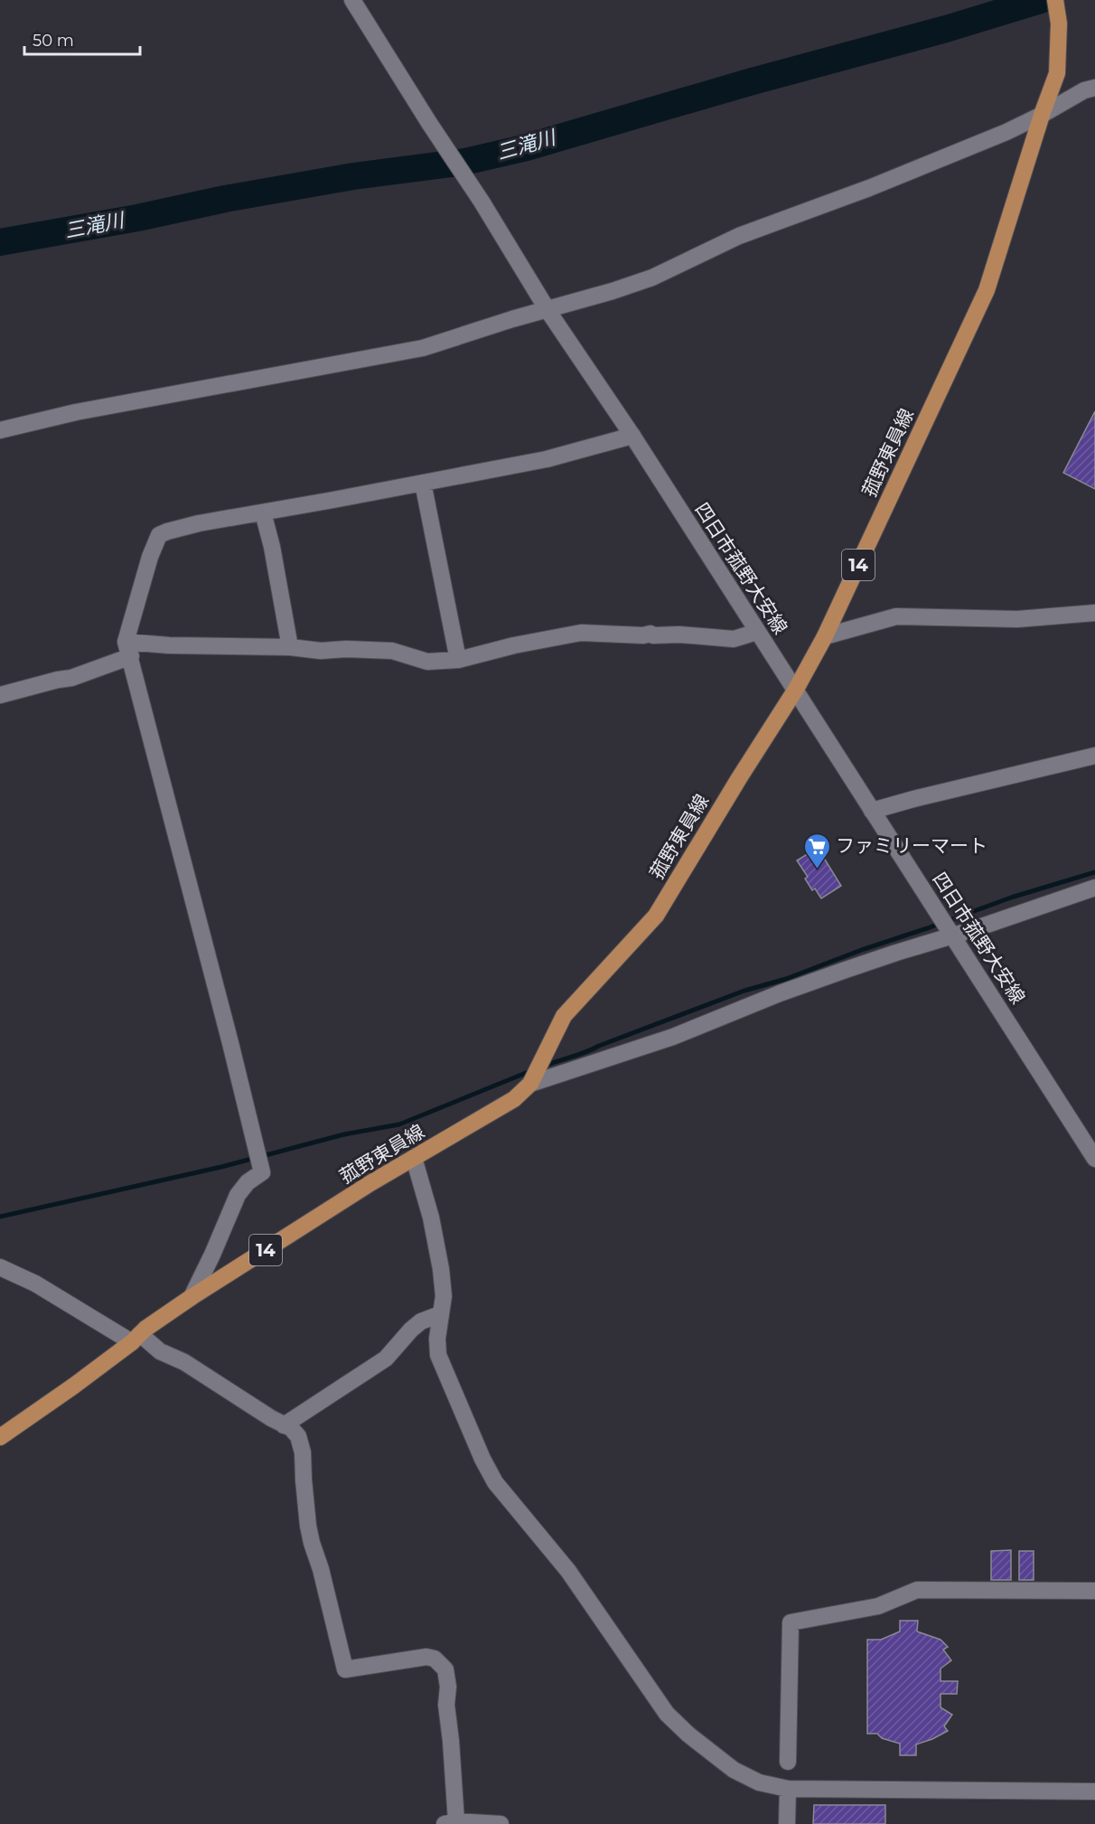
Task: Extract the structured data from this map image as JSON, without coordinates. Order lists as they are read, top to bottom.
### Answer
{
  "streets": {
    "main road": ["菰野東員線", "14"],
    "street": ["四日市菰野大安線"]
  },
  "crossings": [
    ["菰野東員線", "四日市菰野大安線"]
  ],
  "water": ["三滝川"],
  "places": {
    "supermarket": ["ファミリーマート"]
  },
  "scale_bar": "50 m"
}
